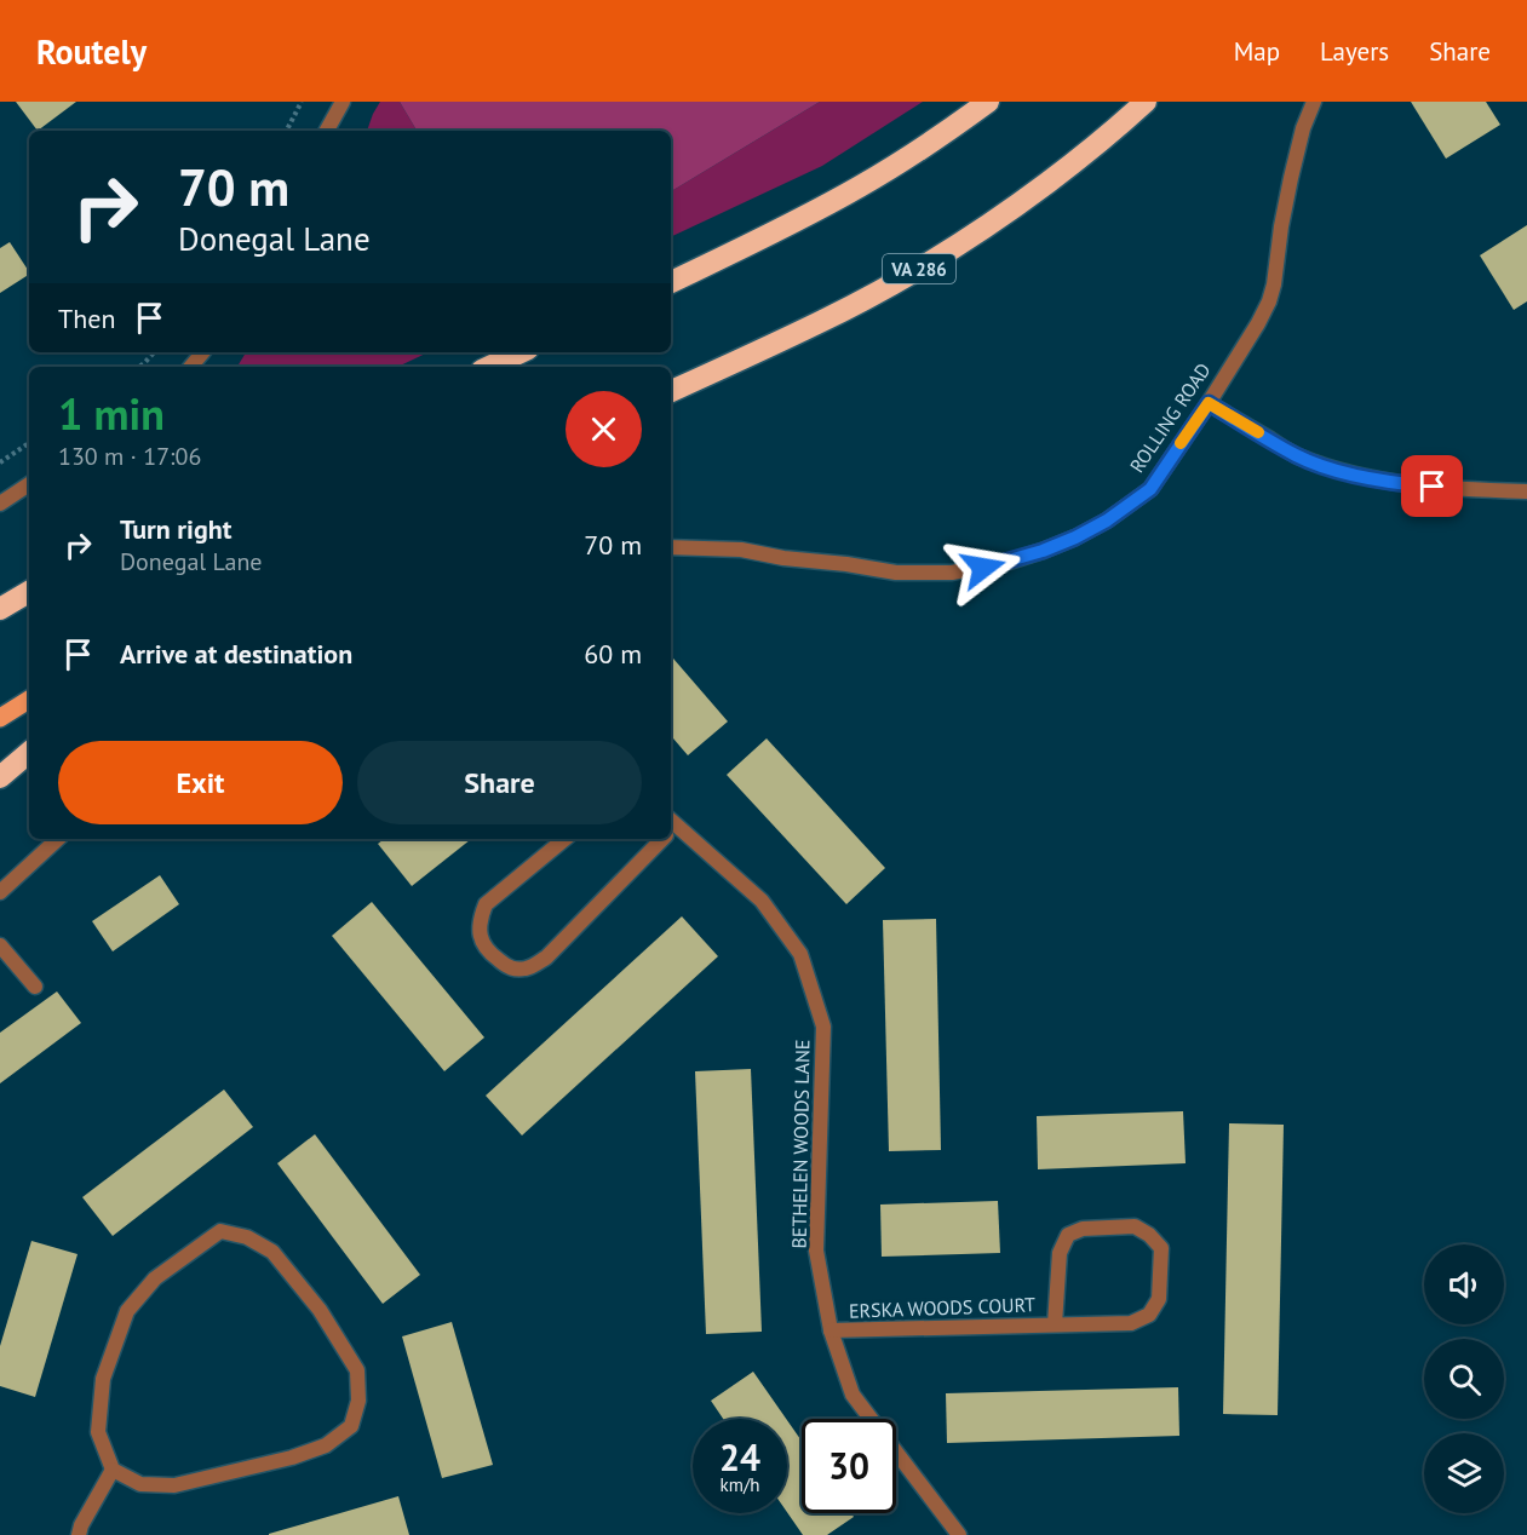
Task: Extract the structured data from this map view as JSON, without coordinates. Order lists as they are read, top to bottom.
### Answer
{
  "streets": {
    "highway": ["VA 286"],
    "street": ["ROLLING ROAD", "BETHELEN WOODS LANE", "ERSKA WOODS COURT"]
  },
  "crossings": [
    ["BETHELEN WOODS LANE", "ERSKA WOODS COURT"]
  ],
  "page": {
    "header": "Routely",
    "nav": ["Map", "Layers", "Share"],
    "turn": ["70 m", "Donegal Lane"],
    "then": "Then",
    "heading": ["1 min", "130 m · 17:06"],
    "list": [
      {
        "name": "Turn right",
        "note": "Donegal Lane",
        "value": "70 m"
      },
      {
        "name": "Arrive at destination",
        "value": "60 m"
      }
    ],
    "buttons": ["Exit", "Share"],
    "speed": "24 km/h",
    "limit": "30"
  }
}
